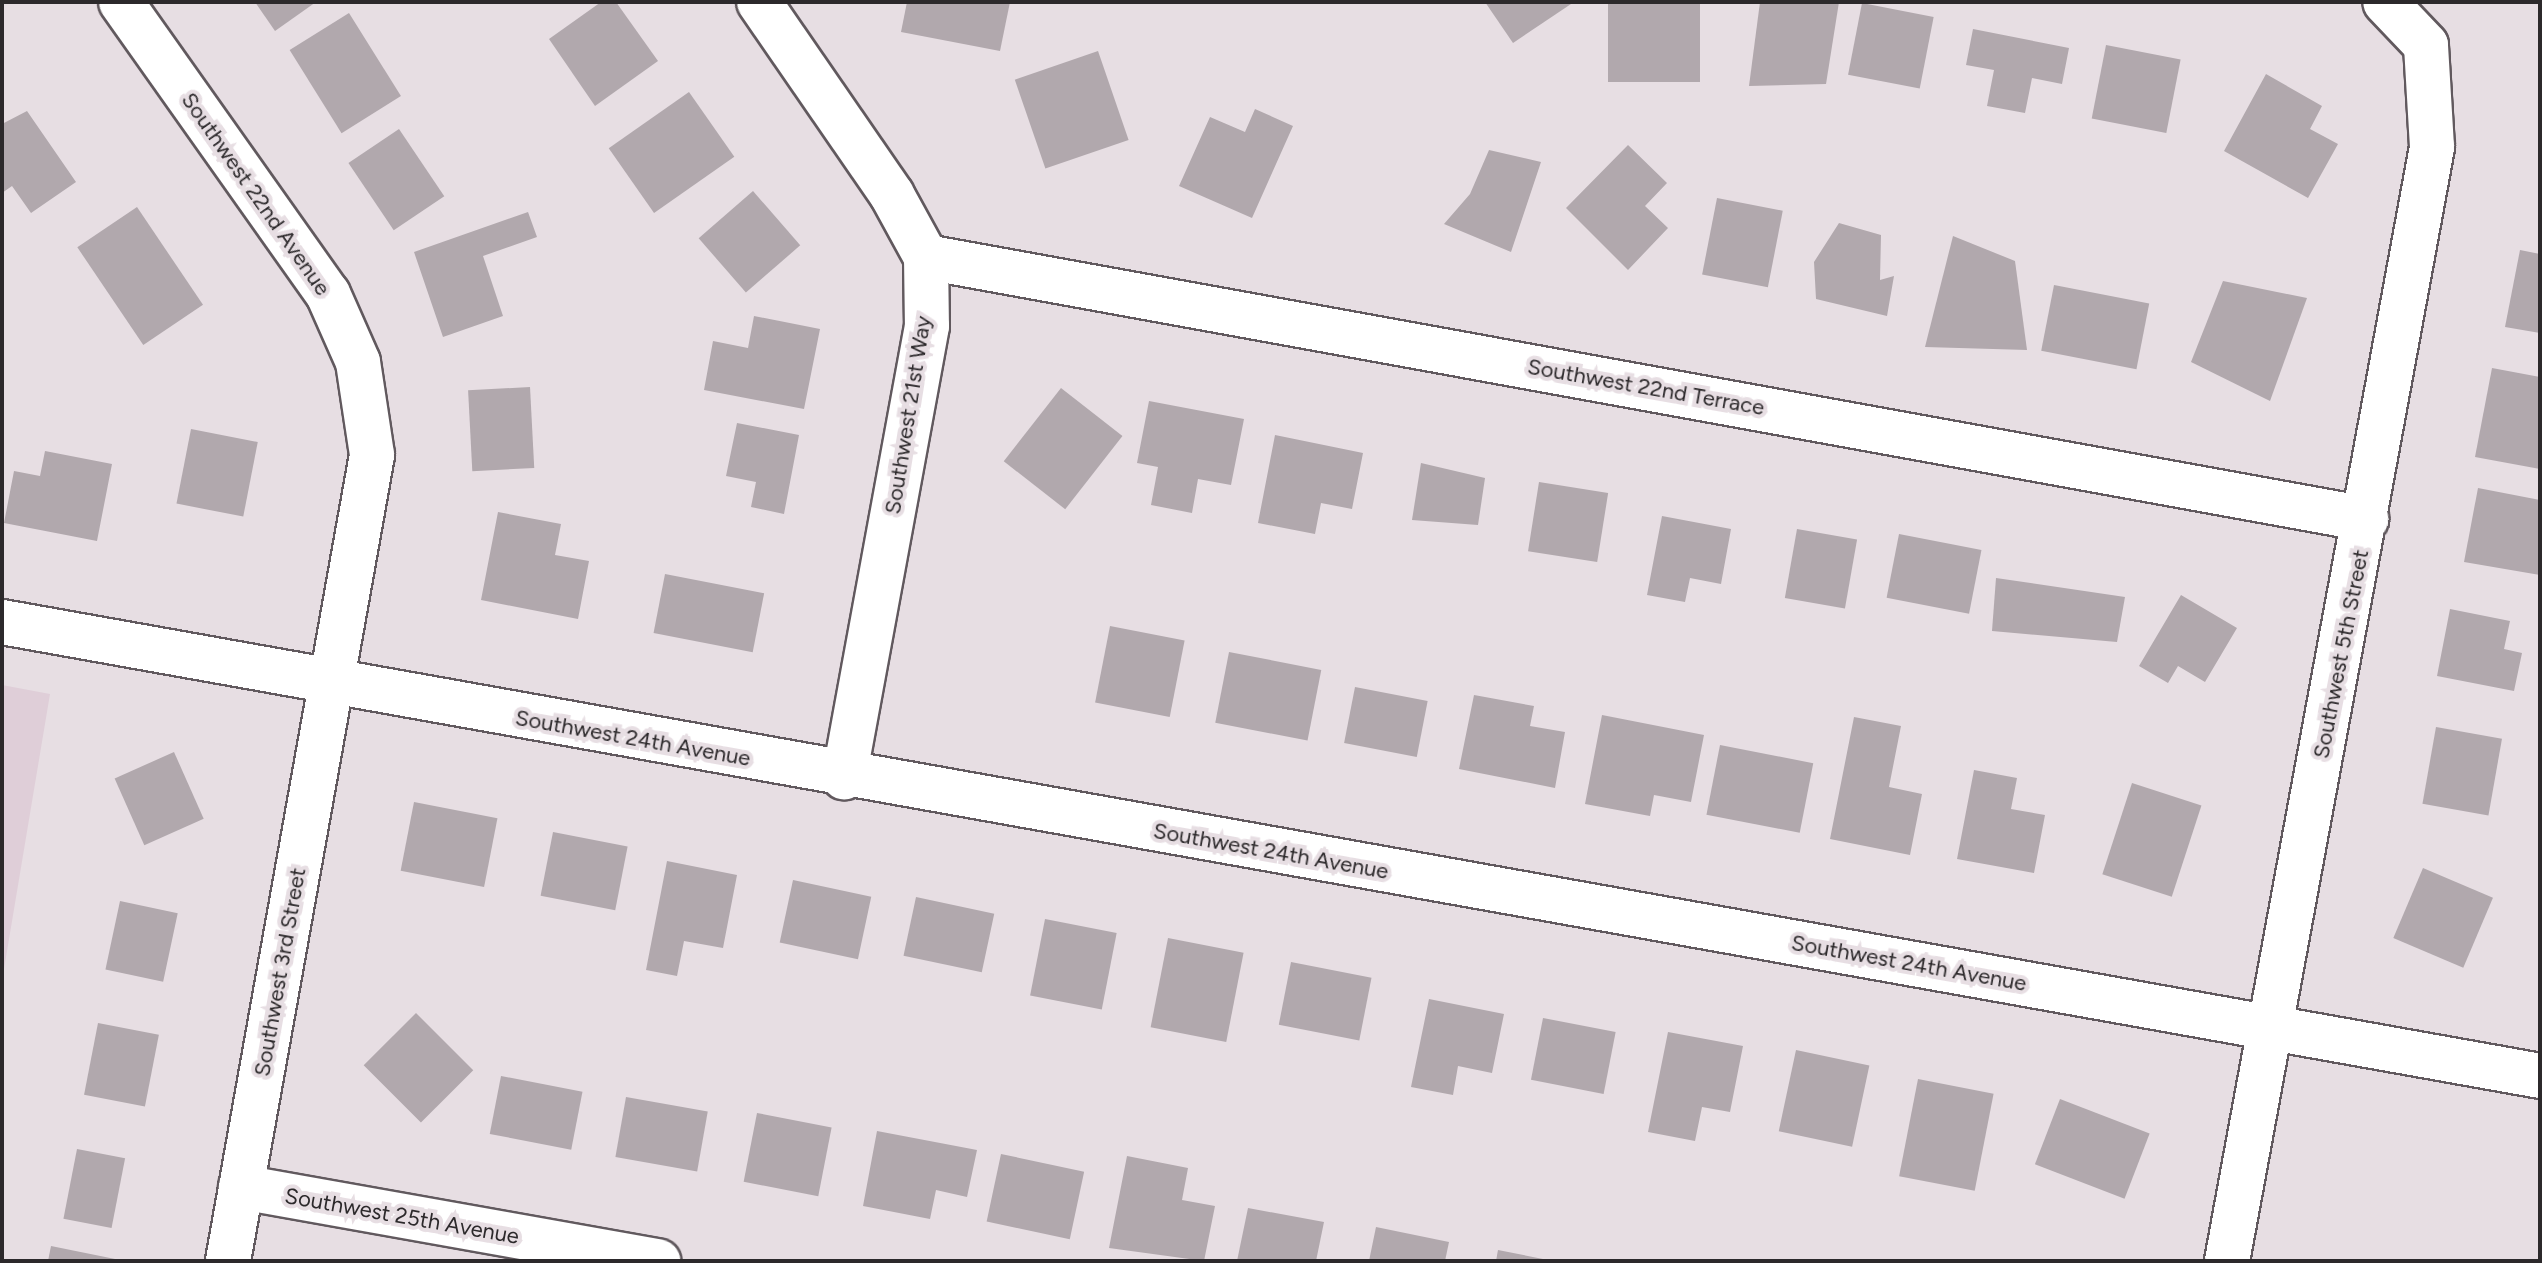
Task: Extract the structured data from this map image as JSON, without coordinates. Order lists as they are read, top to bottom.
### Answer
{
  "streets": {
    "street": [
      "Southwest 22nd Avenue",
      "Southwest 22nd Terrace",
      "Southwest 21st Way",
      "Southwest 5th Street",
      "Southwest 24th Avenue",
      "Southwest 3rd Street",
      "Southwest 25th Avenue"
    ]
  },
  "crossings": [
    ["Southwest 22nd Avenue", "Southwest 24th Avenue"],
    ["Southwest 22nd Avenue", "Southwest 3rd Street"],
    ["Southwest 22nd Terrace", "Southwest 21st Way"],
    ["Southwest 22nd Terrace", "Southwest 5th Street"],
    ["Southwest 21st Way", "Southwest 24th Avenue"],
    ["Southwest 5th Street", "Southwest 24th Avenue"],
    ["Southwest 24th Avenue", "Southwest 3rd Street"],
    ["Southwest 3rd Street", "Southwest 25th Avenue"]
  ]
}
